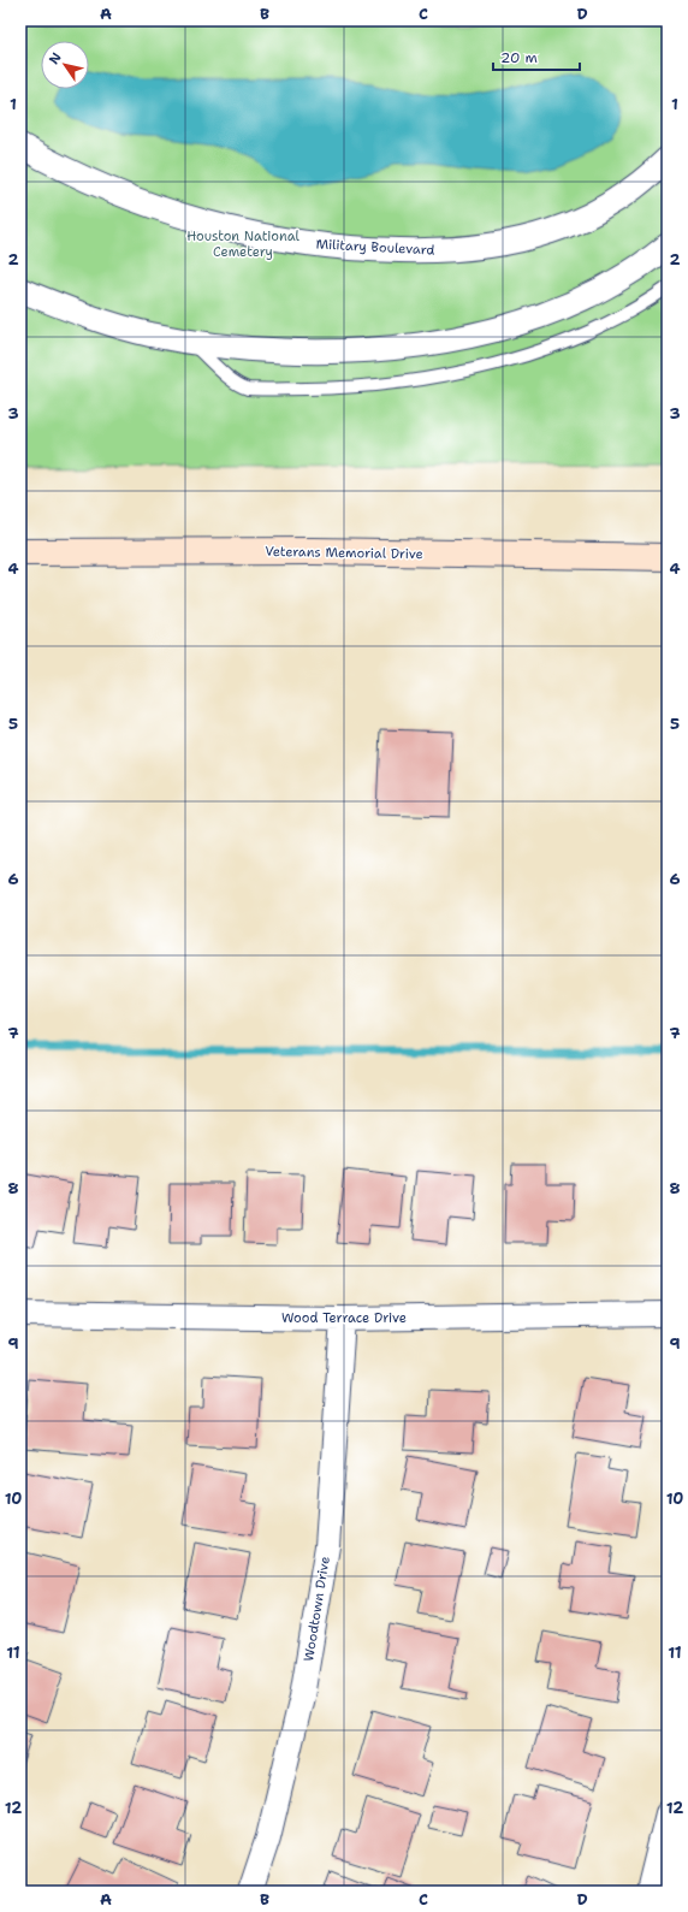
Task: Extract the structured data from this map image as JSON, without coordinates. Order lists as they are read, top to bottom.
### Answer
{
  "streets": {
    "main road": ["Veterans Memorial Drive"],
    "street": ["Military Boulevard", "Wood Terrace Drive", "Woodtown Drive"]
  },
  "crossings": [
    ["Wood Terrace Drive", "Woodtown Drive"]
  ],
  "parks": ["Houston National Cemetery"],
  "scale_bar": "20 m",
  "north": "top left",
  "grid": {
    "columns": [
      "A",
      "B",
      "C",
      "D"
    ],
    "rows": [
      "1",
      "2",
      "3",
      "4",
      "5",
      "6",
      "7",
      "8",
      "9",
      "10",
      "11",
      "12"
    ]
  }
}
